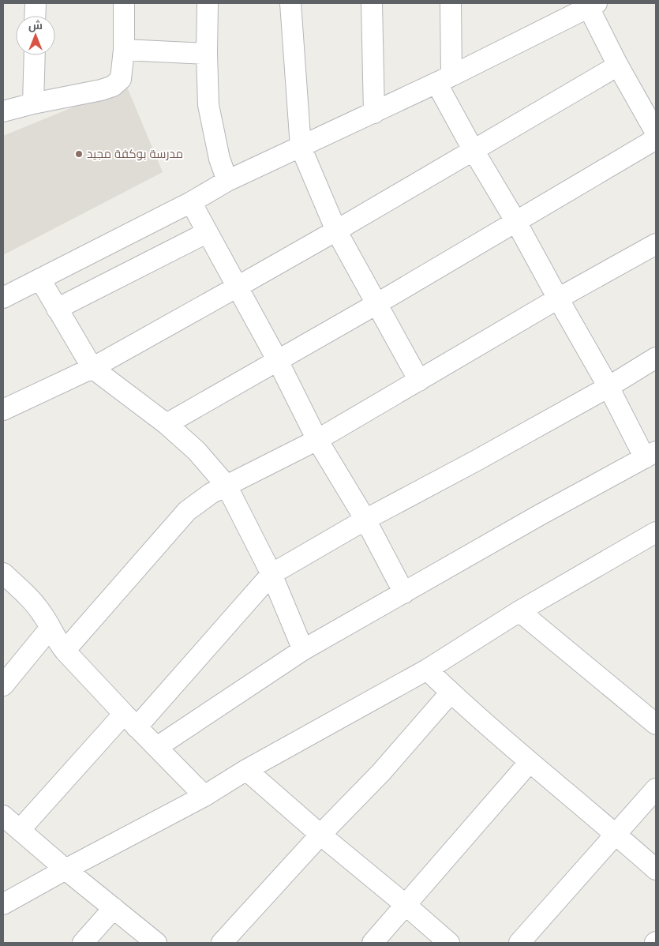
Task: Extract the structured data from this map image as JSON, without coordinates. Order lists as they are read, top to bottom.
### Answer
{
  "places": ["مدرسة بوكفة مجيد"],
  "north": "top"
}
